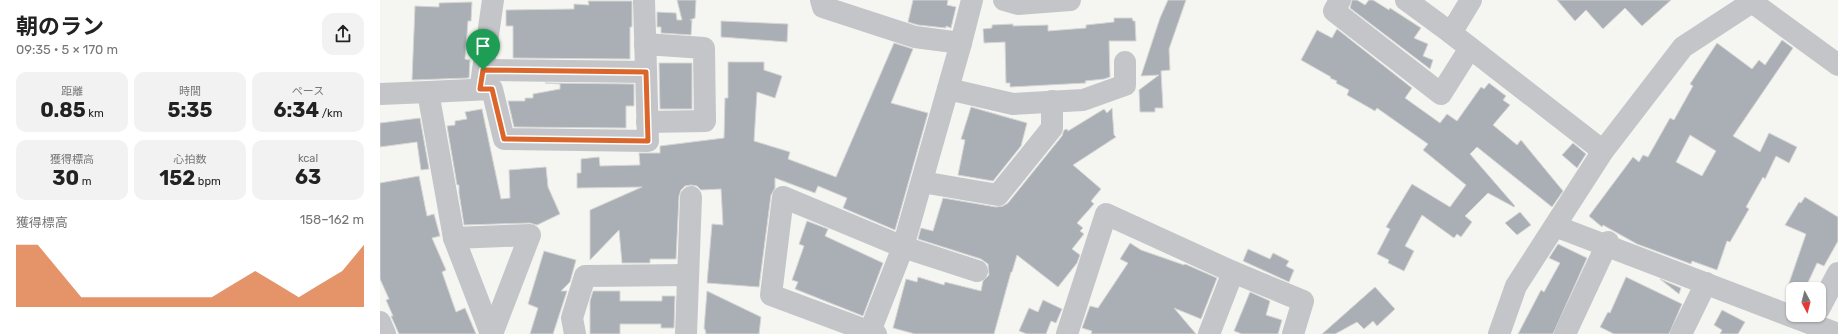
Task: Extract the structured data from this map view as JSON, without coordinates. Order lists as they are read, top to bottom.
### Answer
{
  "north": "bottom",
  "page": {
    "heading": ["朝のラン", "09:35 · 5 × 170 m"],
    "stats": [
      ["距離", "0.85 km"],
      ["時間", "5:35"],
      ["ペース", "6:34 /km"],
      ["獲得標高", "30 m"],
      ["心拍数", "152 bpm"],
      ["kcal", "63"]
    ],
    "chart": ["獲得標高", "158–162 m"]
  }
}
